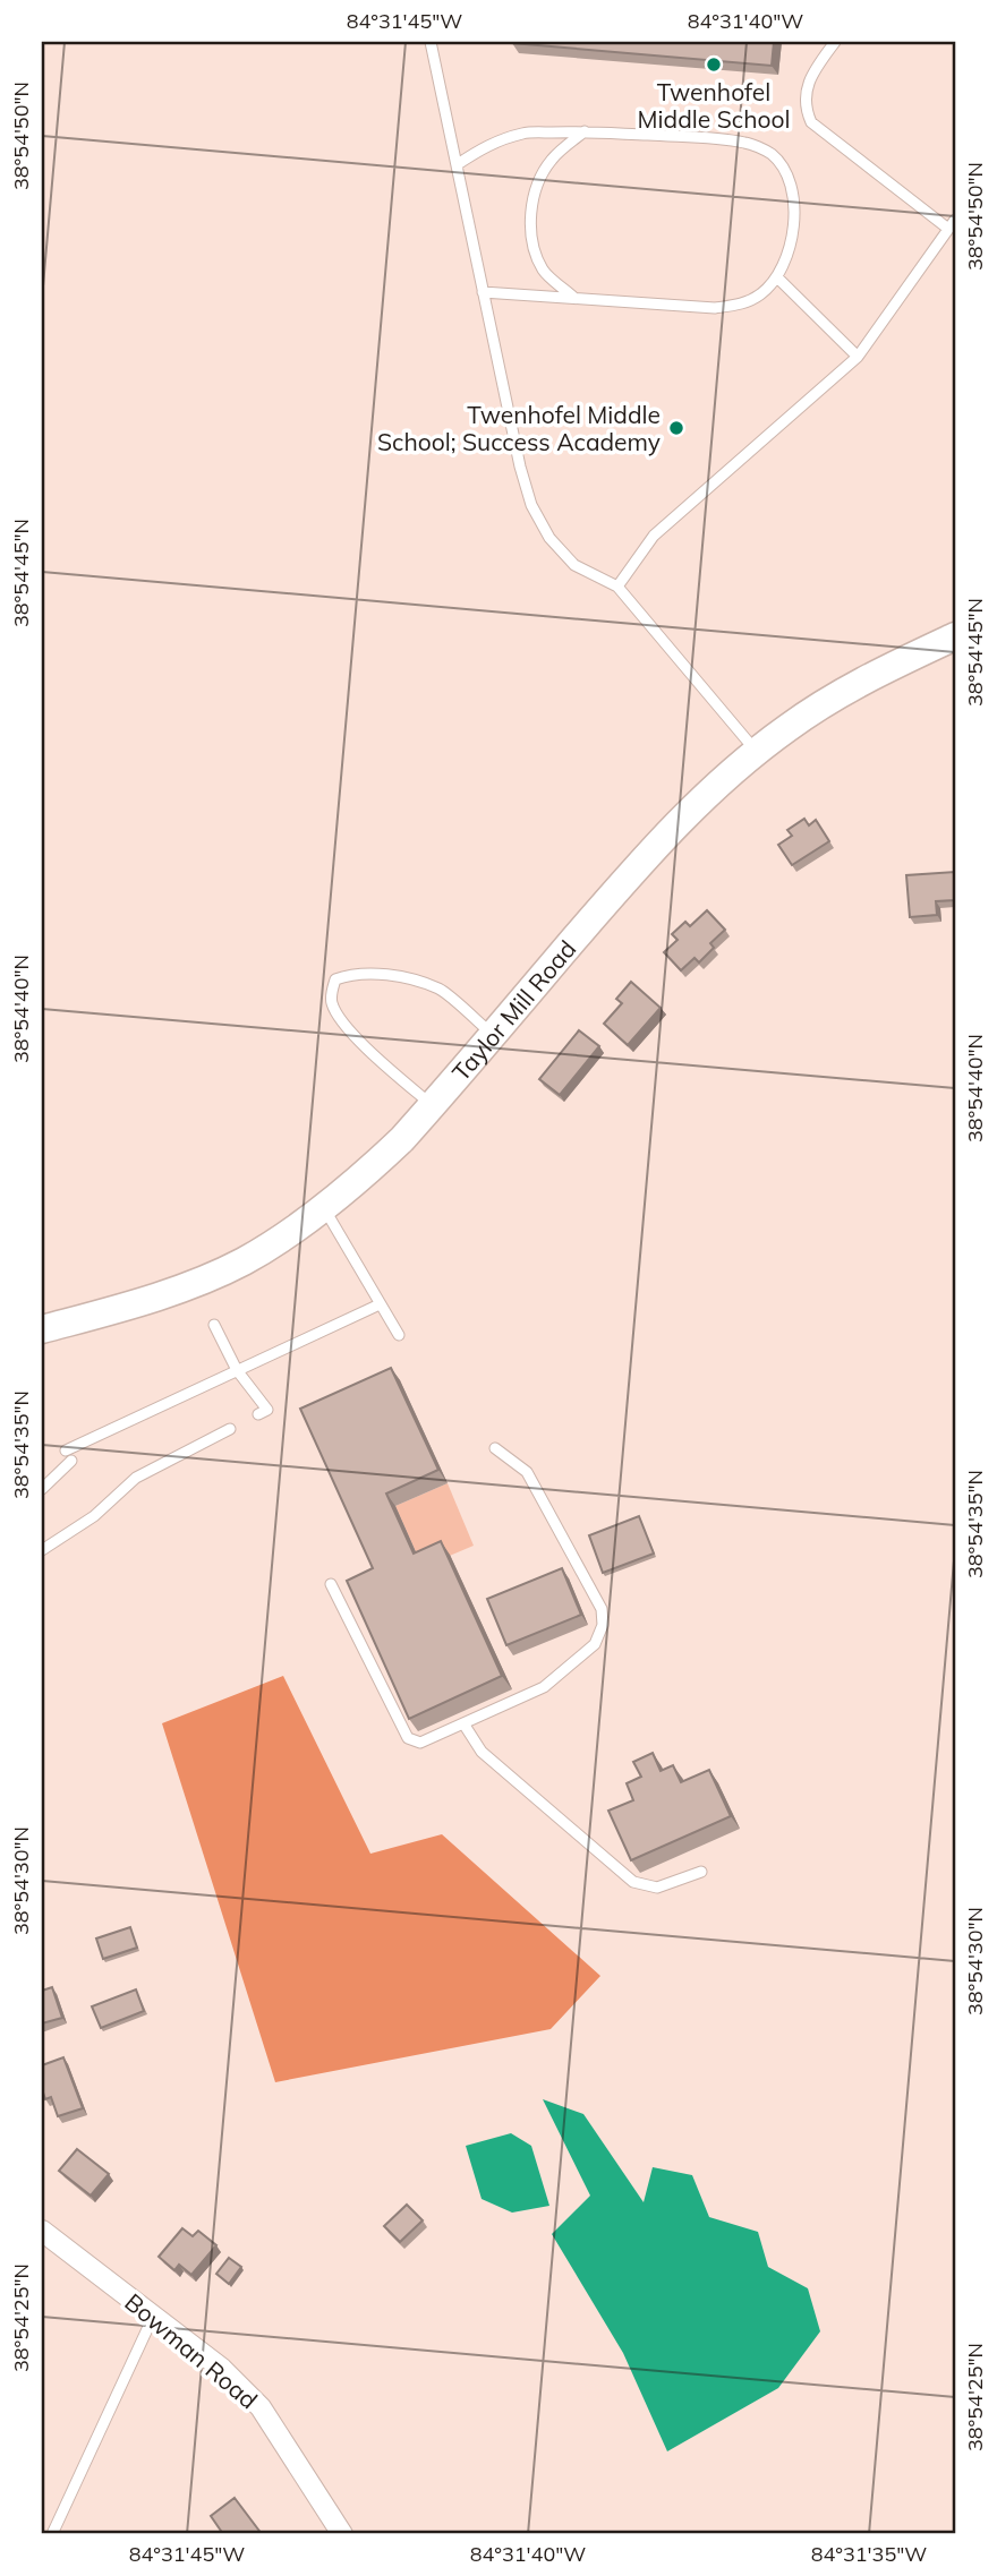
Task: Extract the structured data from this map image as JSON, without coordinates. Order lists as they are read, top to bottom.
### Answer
{
  "streets": {
    "main road": ["Taylor Mill Road"],
    "street": ["Bowman Road"]
  },
  "places": ["Twenhofel Middle School", "Twenhofel Middle School; Success Academy"],
  "coordinates": [
    "84°31'45\"W",
    "84°31'40\"W",
    "38°54'50\"N",
    "38°54'45\"N",
    "38°54'40\"N",
    "38°54'35\"N",
    "38°54'30\"N",
    "38°54'25\"N",
    "84°31'35\"W"
  ]
}
